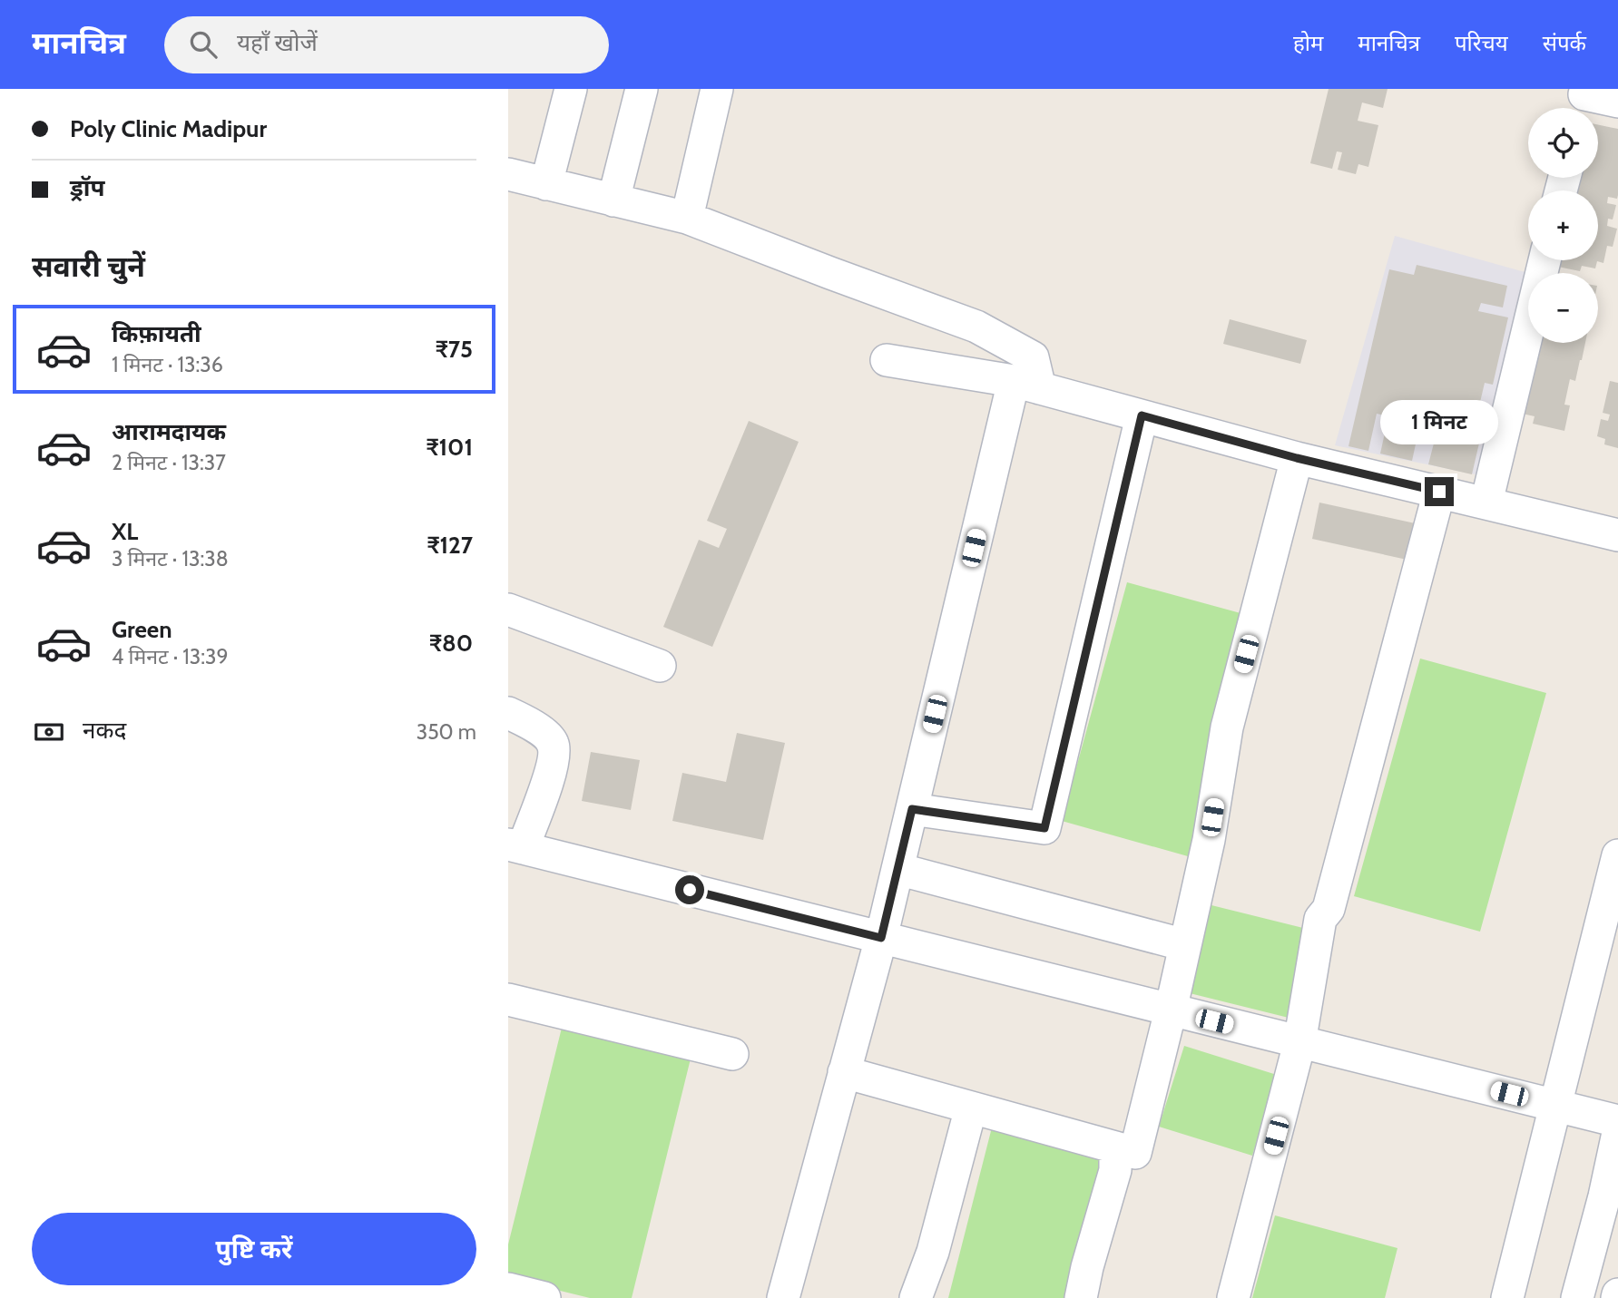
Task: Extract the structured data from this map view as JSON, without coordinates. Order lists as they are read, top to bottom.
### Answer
{
  "page": {
    "header": "मानचित्र",
    "search": "यहाँ खोजें",
    "nav": [
      "होम",
      "मानचित्र",
      "परिचय",
      "संपर्क"
    ],
    "banner": ["Poly Clinic Madipur", "ड्रॉप"],
    "map_buttons": ["+", "−"],
    "heading": "सवारी चुनें",
    "list": [
      {
        "name": "किफ़ायती",
        "note": "1 मिनट · 13:36",
        "value": "₹75"
      },
      {
        "name": "आरामदायक",
        "note": "2 मिनट · 13:37",
        "value": "₹101"
      },
      {
        "name": "XL",
        "note": "3 मिनट · 13:38",
        "value": "₹127"
      },
      {
        "name": "Green",
        "note": "4 मिनट · 13:39",
        "value": "₹80"
      }
    ],
    "bubble": "1 मिनट",
    "pay": ["नकद", "350 m"],
    "buttons": "पुष्टि करें"
  }
}
